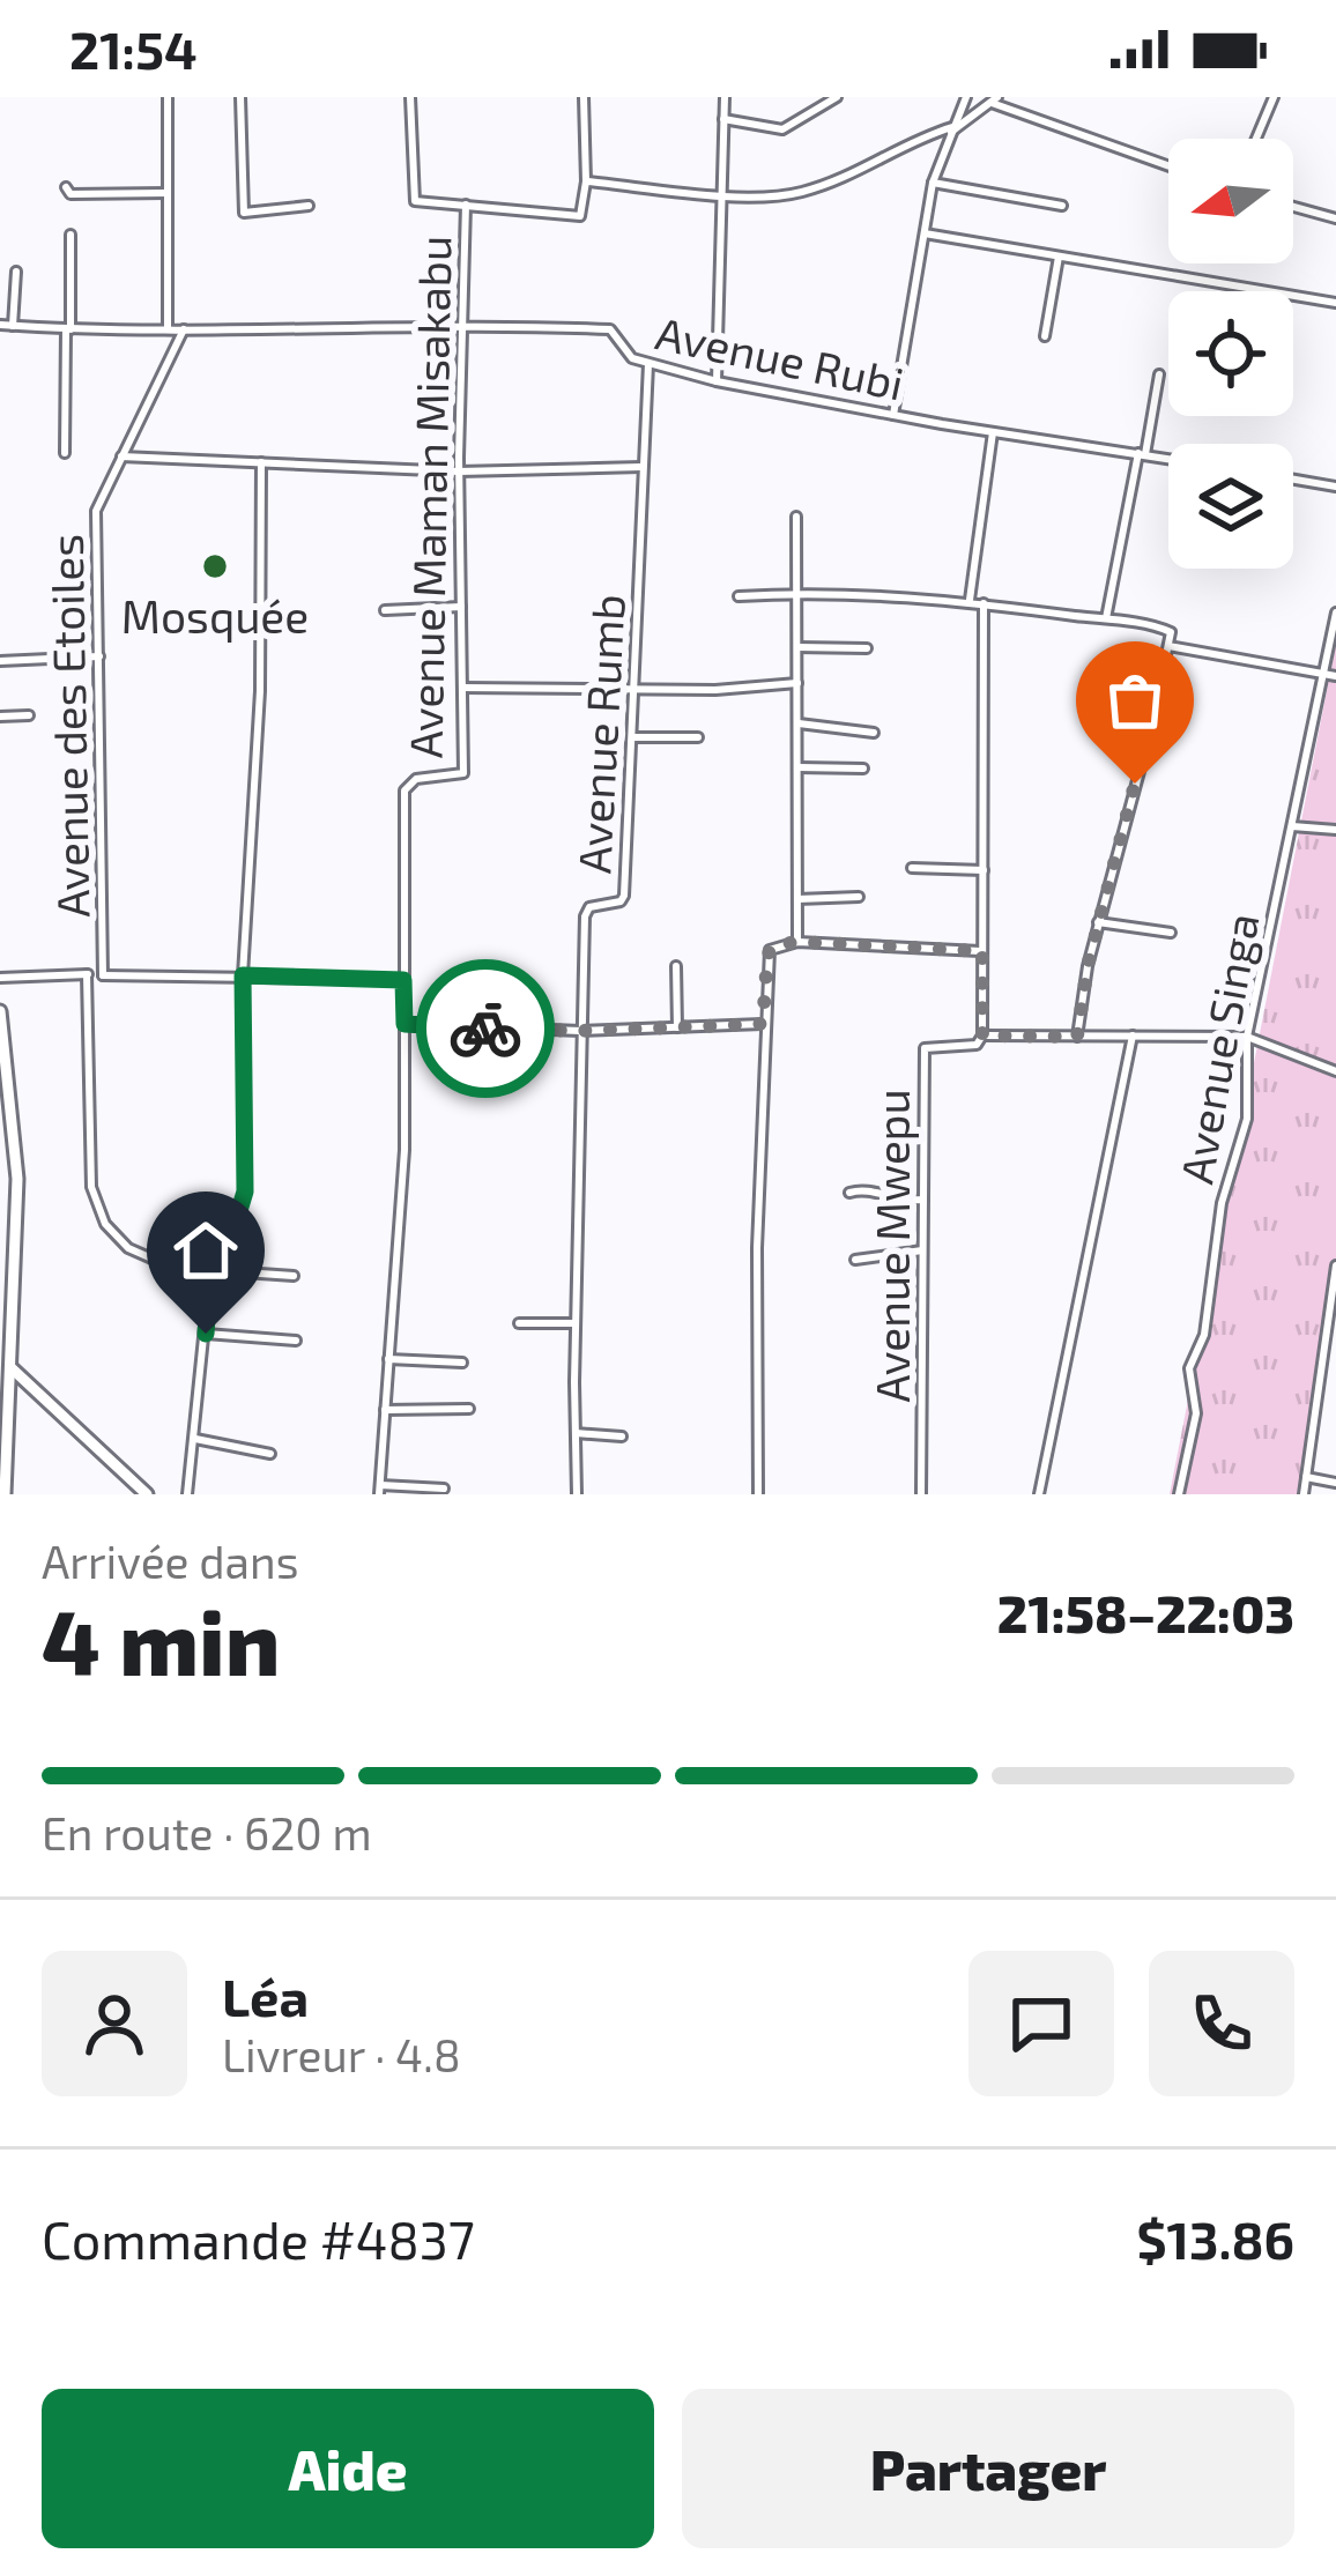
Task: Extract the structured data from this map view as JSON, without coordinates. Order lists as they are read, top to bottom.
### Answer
{
  "streets": {
    "street": [
      "Avenue Rubi",
      "Avenue Maman Misakabu",
      "Avenue des Etoiles",
      "Avenue Rumb",
      "Avenue Singa",
      "Avenue Mwepu"
    ]
  },
  "crossings": [
    ["Avenue Rubi", "Avenue Maman Misakabu"],
    ["Avenue Rubi", "Avenue des Etoiles"],
    ["Avenue Rubi", "Avenue Rumb"]
  ],
  "places": ["Mosquée"],
  "north": "left",
  "page": {
    "status": "21:54",
    "heading": ["4 min", "Arrivée dans", "21:58–22:03"],
    "panel": [
      "Léa",
      "Livreur · 4.8",
      "Commande #4837",
      "$13.86"
    ],
    "bar": "En route · 620 m",
    "buttons": ["Aide", "Partager"]
  }
}
